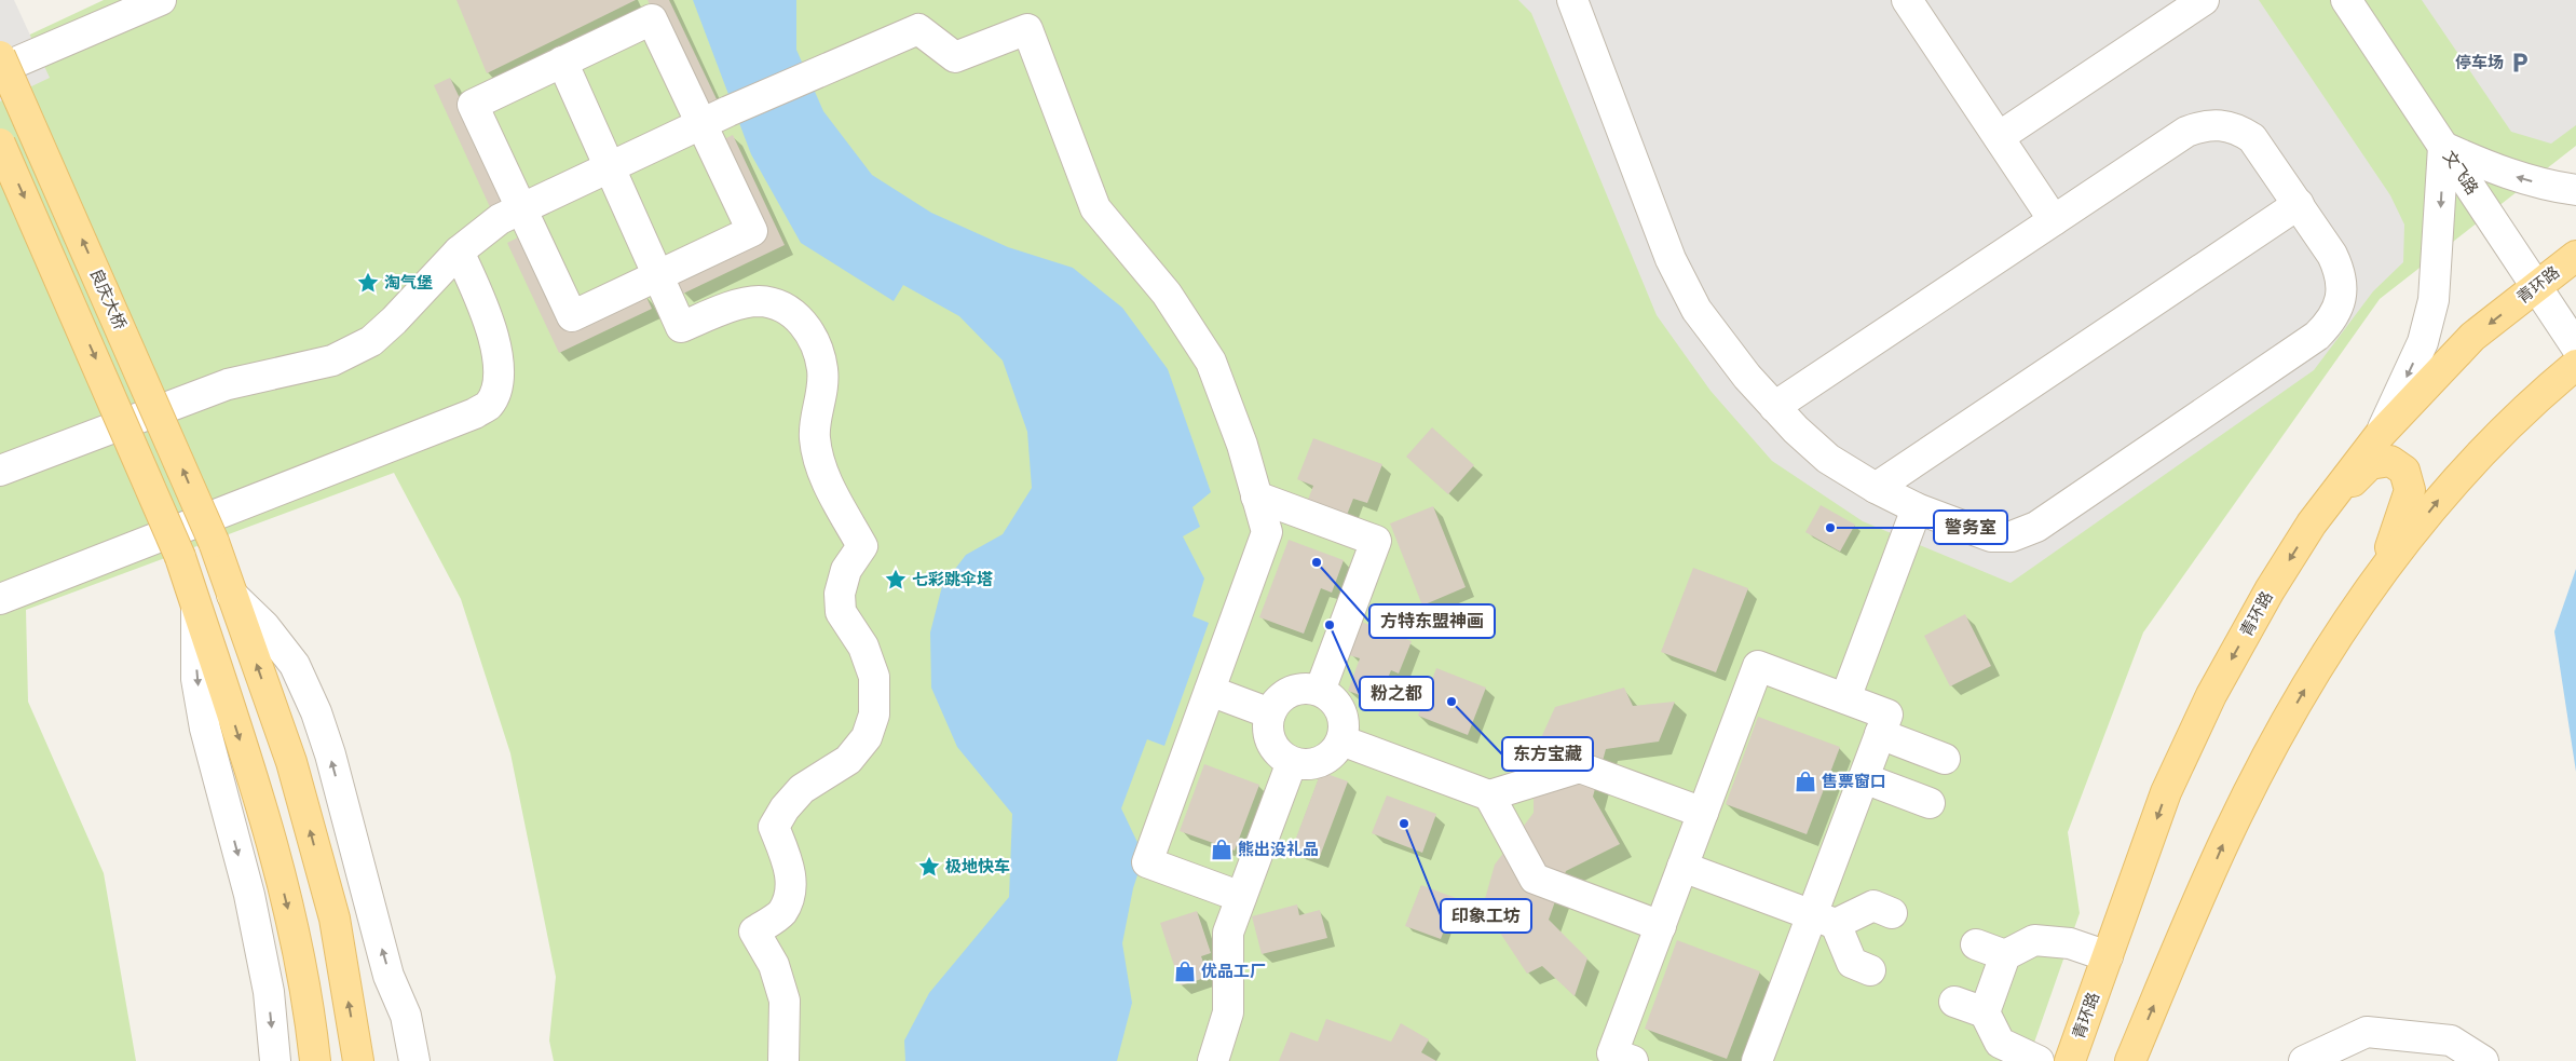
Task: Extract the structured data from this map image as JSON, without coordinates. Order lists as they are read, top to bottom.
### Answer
{
  "streets": {
    "main road": ["青环路", "良庆大桥"],
    "street": ["文飞路"]
  },
  "crossings": [
    ["文飞路", "青环路"]
  ],
  "places": {
    "parking": ["停车场"],
    "place": ["淘气堡", "七彩跳伞塔", "极地快车"],
    "other": [
      "警务室",
      "方特东盟神画",
      "粉之都",
      "东方宝藏",
      "印象工坊"
    ],
    "shop": ["售票窗口", "熊出没礼品", "优品工厂"]
  }
}
